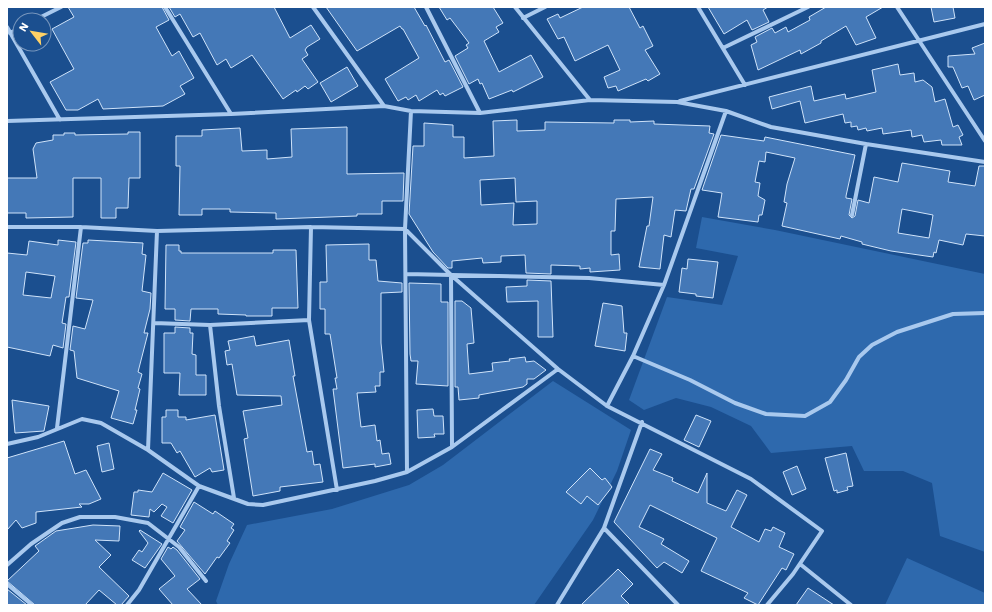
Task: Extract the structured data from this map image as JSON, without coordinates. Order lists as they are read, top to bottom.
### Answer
{
  "north": "top left"
}
